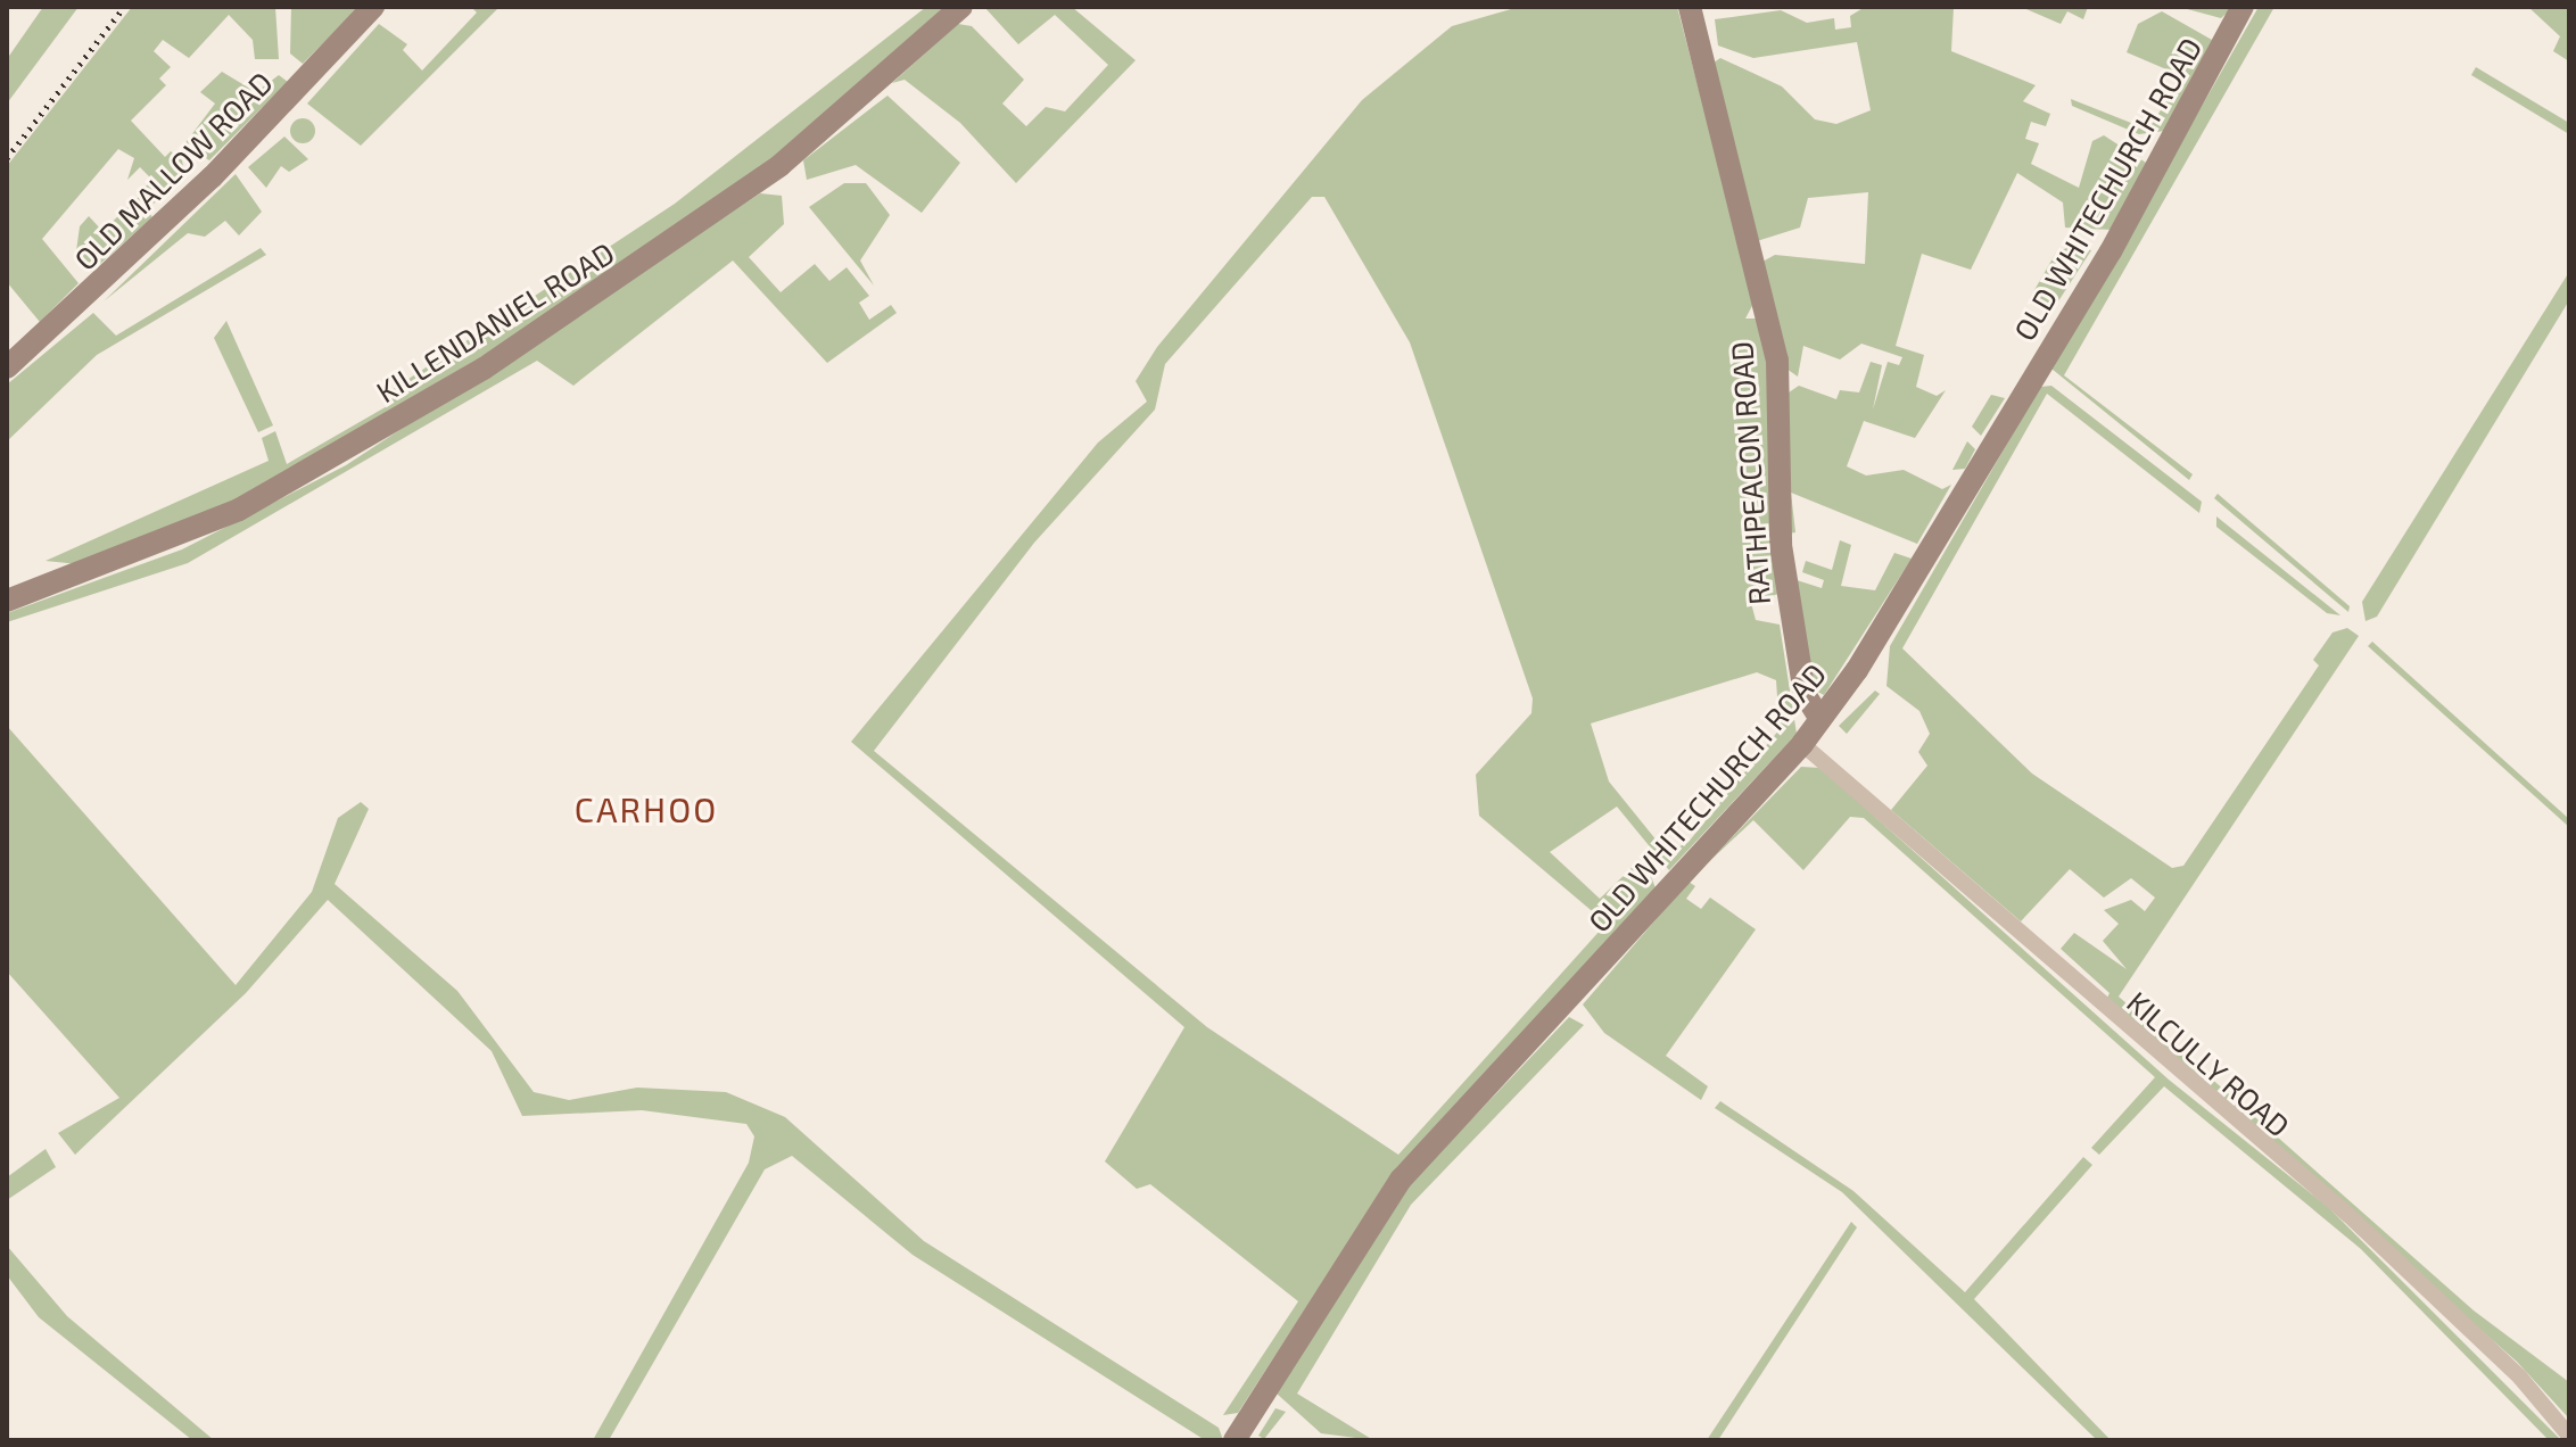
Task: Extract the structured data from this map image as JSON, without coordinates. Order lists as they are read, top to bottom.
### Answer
{
  "streets": {
    "street": [
      "OLD MALLOW ROAD",
      "OLD WHITECHURCH ROAD",
      "KILLENDANIEL ROAD",
      "RATHPEACON ROAD",
      "KILCULLY ROAD"
    ]
  },
  "crossings": [
    ["OLD WHITECHURCH ROAD", "RATHPEACON ROAD"],
    ["OLD WHITECHURCH ROAD", "KILCULLY ROAD"]
  ],
  "districts": ["CARHOO"]
}
